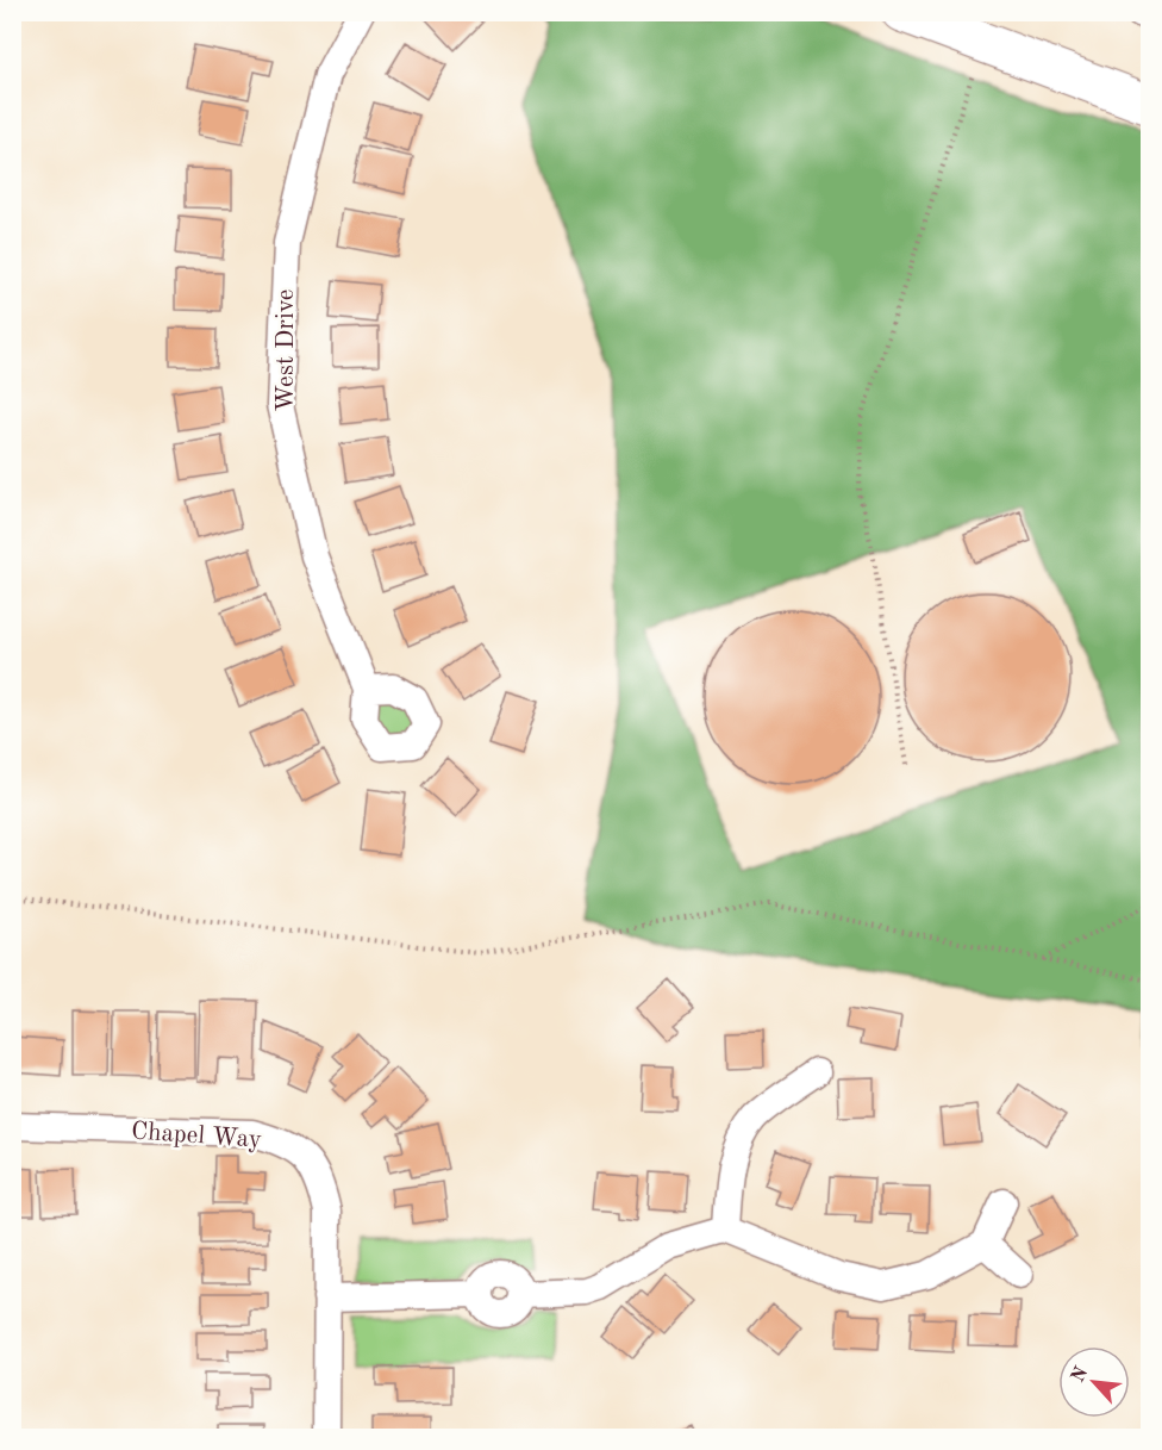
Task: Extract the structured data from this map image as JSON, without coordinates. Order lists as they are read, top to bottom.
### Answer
{
  "streets": {
    "street": ["West Drive", "Chapel Way"]
  },
  "north": "top left"
}
